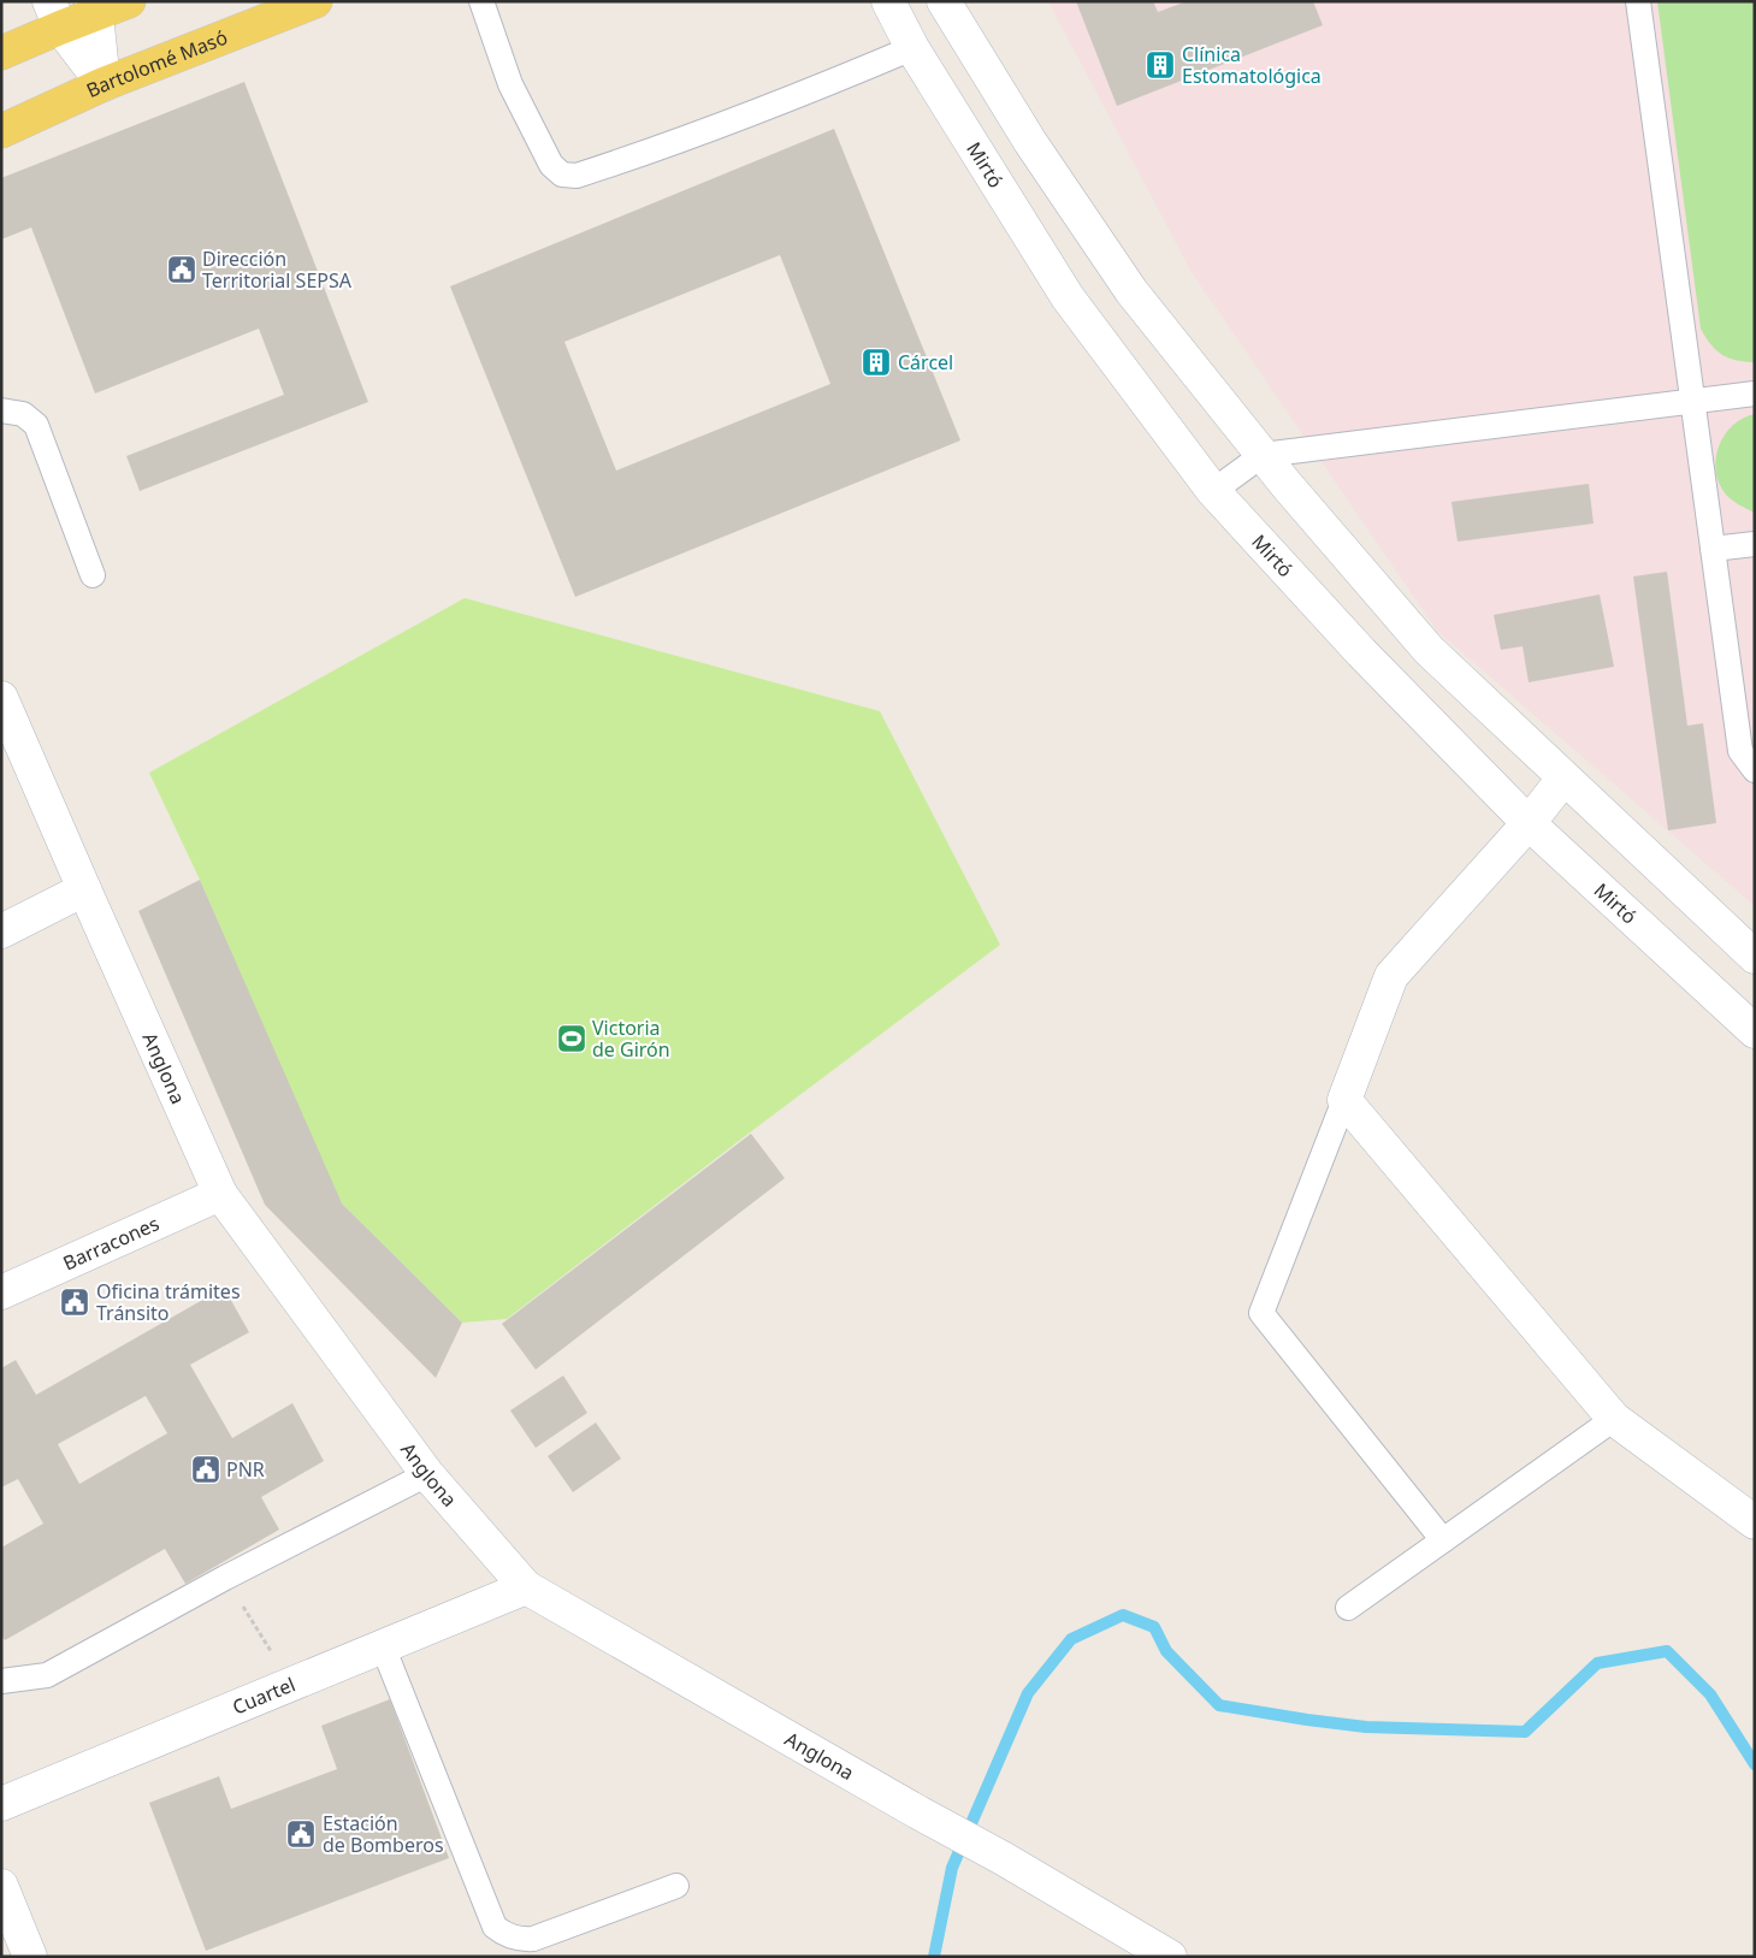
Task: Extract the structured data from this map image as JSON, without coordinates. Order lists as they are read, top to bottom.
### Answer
{
  "streets": {
    "main road": ["Bartolomé Masó"],
    "street": [
      "Mirtó",
      "Anglona",
      "Barracones",
      "Cuartel"
    ]
  },
  "crossings": [
    ["Anglona", "Barracones"],
    ["Anglona", "Cuartel"]
  ],
  "places": {
    "building": ["Clínica Estomatológica", "Cárcel"],
    "public building": [
      "Dirección Territorial SEPSA",
      "Oficina trámites Tránsito",
      "PNR",
      "Estación de Bomberos"
    ],
    "sports": ["Victoria de Girón"]
  }
}
